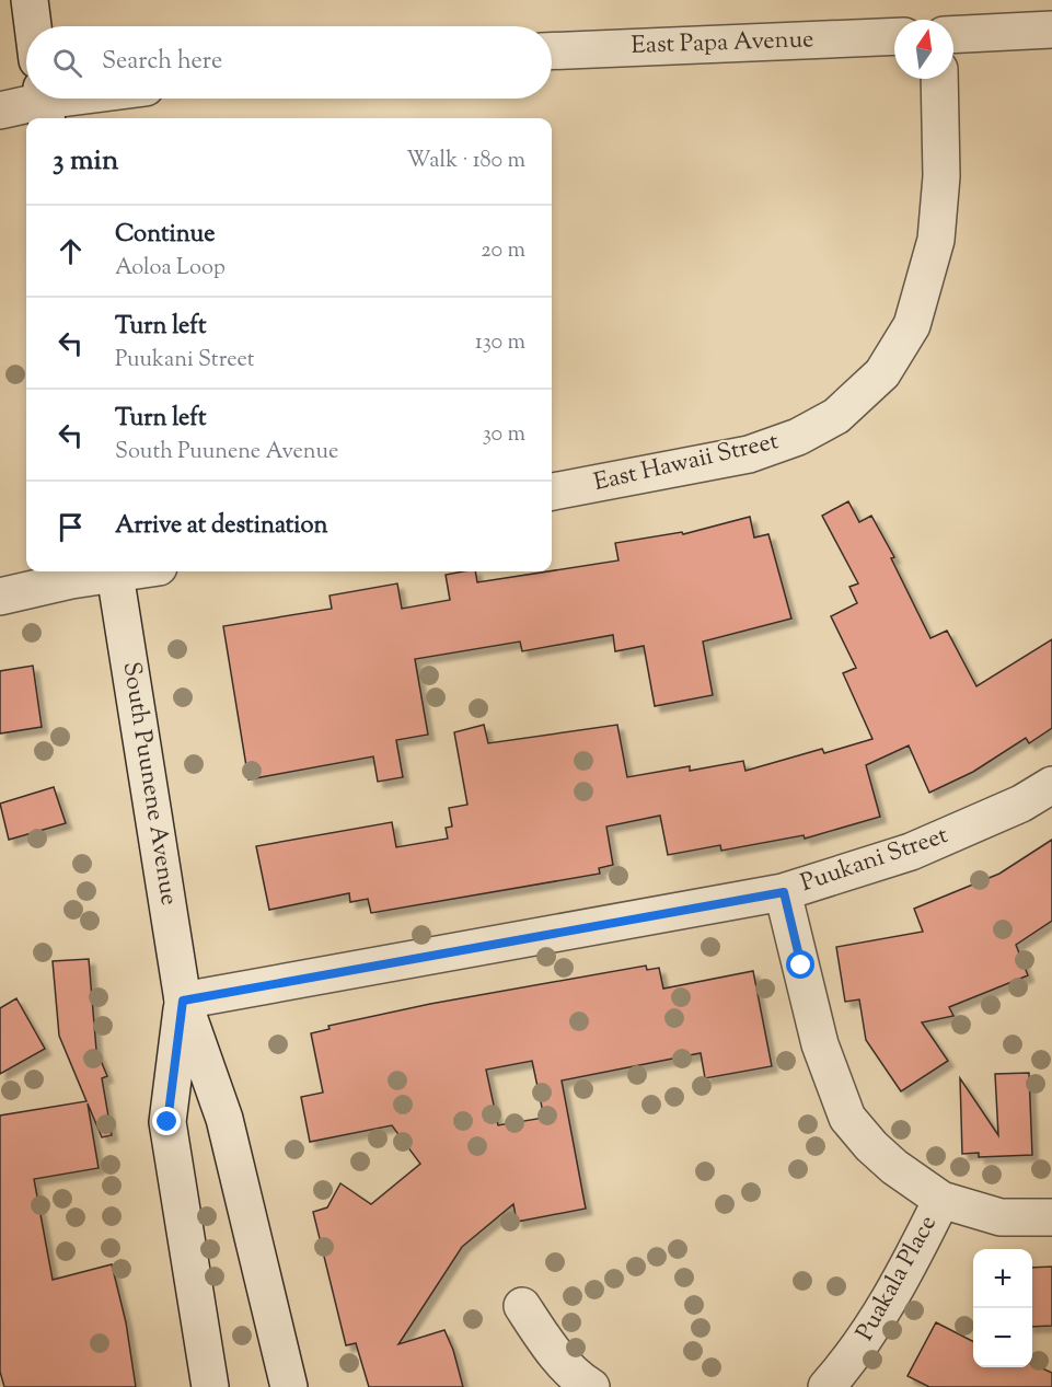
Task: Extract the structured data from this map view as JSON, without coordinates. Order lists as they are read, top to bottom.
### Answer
{
  "streets": {
    "street": [
      "East Papa Avenue",
      "East Hawaii Street",
      "South Puunene Avenue",
      "Puukani Street",
      "Puakala Place"
    ]
  },
  "crossings": [
    ["South Puunene Avenue", "Puukani Street"]
  ],
  "north": "top",
  "page": {
    "search": "Search here",
    "heading": ["3 min", "Walk · 180 m"],
    "list": [
      ["Continue", "Aoloa Loop", "20 m"],
      ["Turn left", "Puukani Street", "130 m"],
      ["Turn left", "South Puunene Avenue", "30 m"],
      "Arrive at destination"
    ],
    "map_buttons": ["+", "−"]
  }
}
